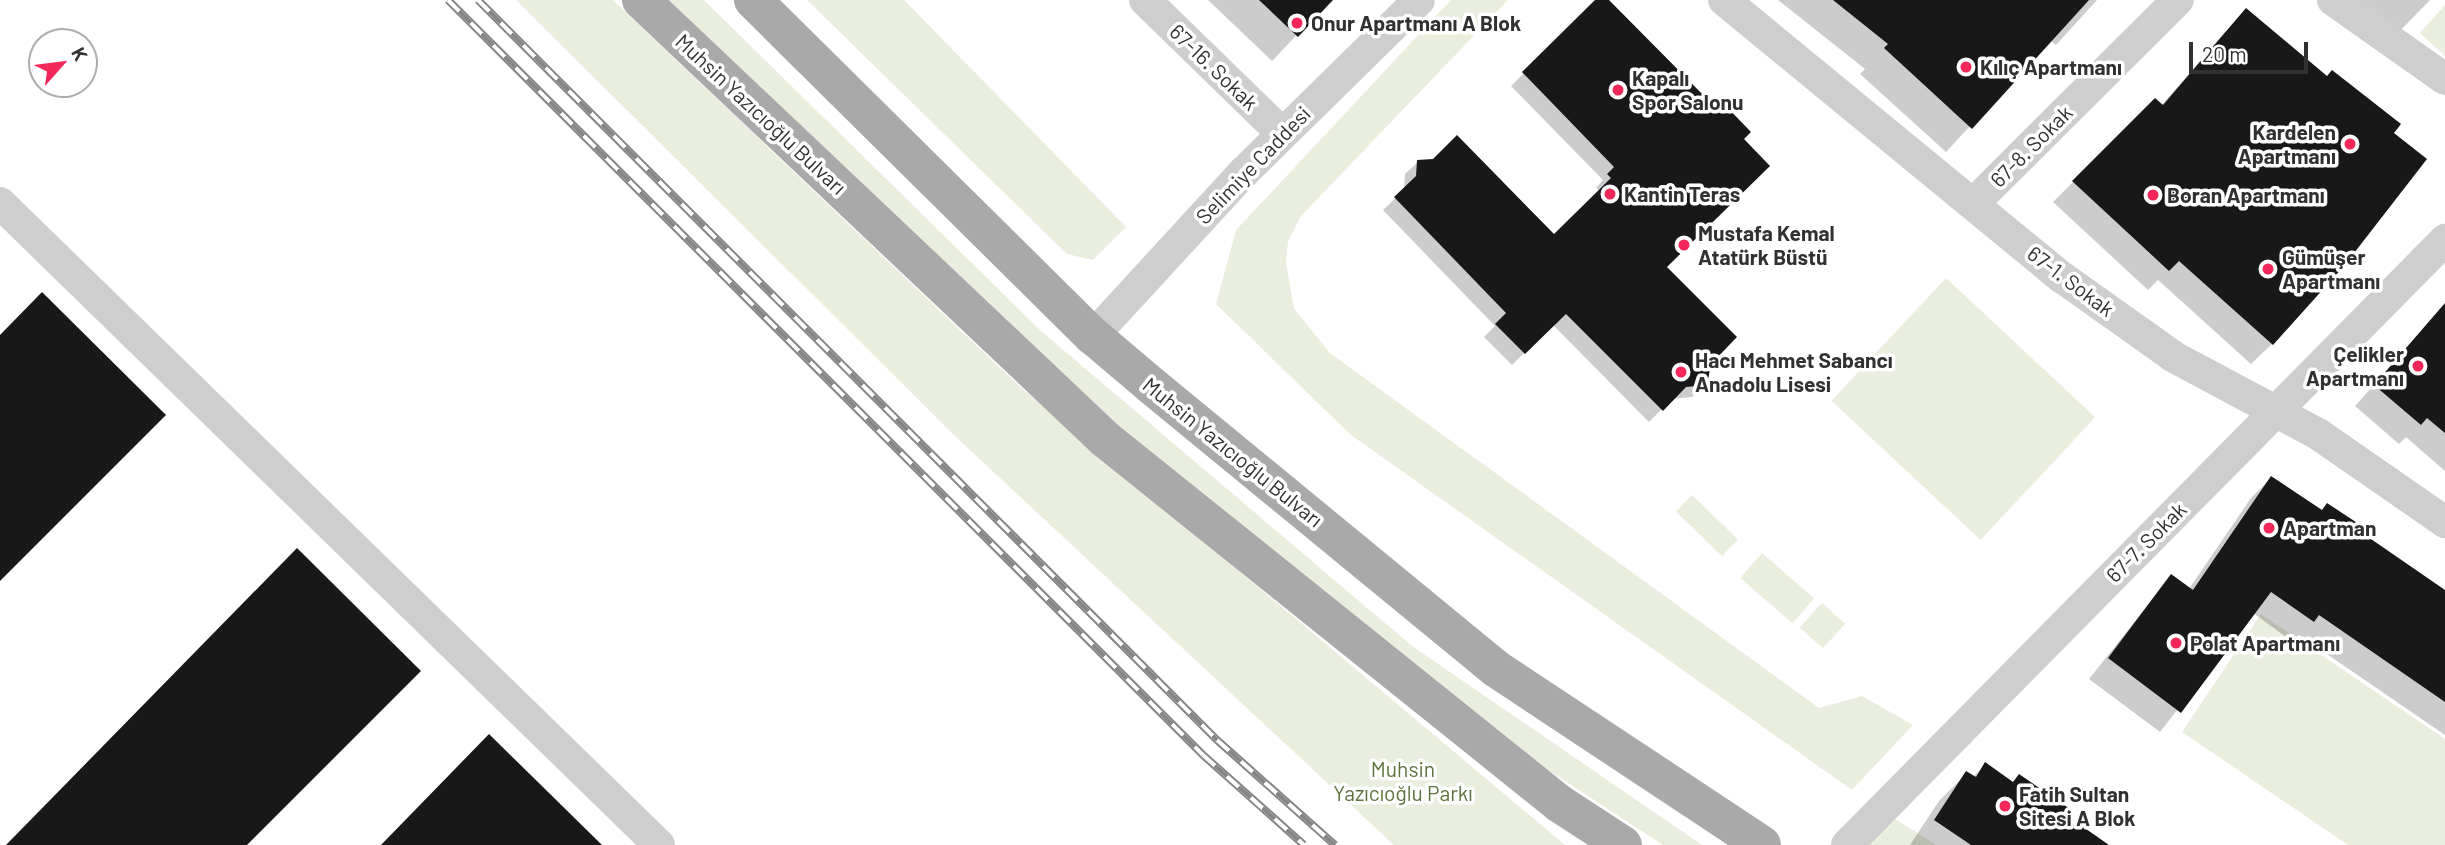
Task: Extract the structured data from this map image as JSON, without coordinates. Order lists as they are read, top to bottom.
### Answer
{
  "streets": {
    "main road": ["Muhsin Yazıcıoğlu Bulvarı"],
    "street": [
      "67-16. Sokak",
      "67-8. Sokak",
      "Selimiye Caddesi",
      "67-1. Sokak",
      "67-7. Sokak"
    ]
  },
  "crossings": [
    ["67-16. Sokak", "Selimiye Caddesi"],
    ["Muhsin Yazıcıoğlu Bulvarı", "Selimiye Caddesi"],
    ["67-8. Sokak", "67-1. Sokak"],
    ["67-1. Sokak", "67-7. Sokak"]
  ],
  "parks": ["Muhsin Yazıcıoğlu Parkı"],
  "places": [
    "Onur Apartmanı A Blok",
    "Kılıç Apartmanı",
    "Kapalı Spor Salonu",
    "Kardelen Apartmanı",
    "Kantin Teras",
    "Boran Apartmanı",
    "Mustafa Kemal Atatürk Büstü",
    "Gümüşer Apartmanı",
    "Çelikler Apartmanı",
    "Hacı Mehmet Sabancı Anadolu Lisesi",
    "Apartman",
    "Polat Apartmanı",
    "Fatih Sultan Sitesi A Blok"
  ],
  "scale_bar": "20 m",
  "north": "top right"
}
